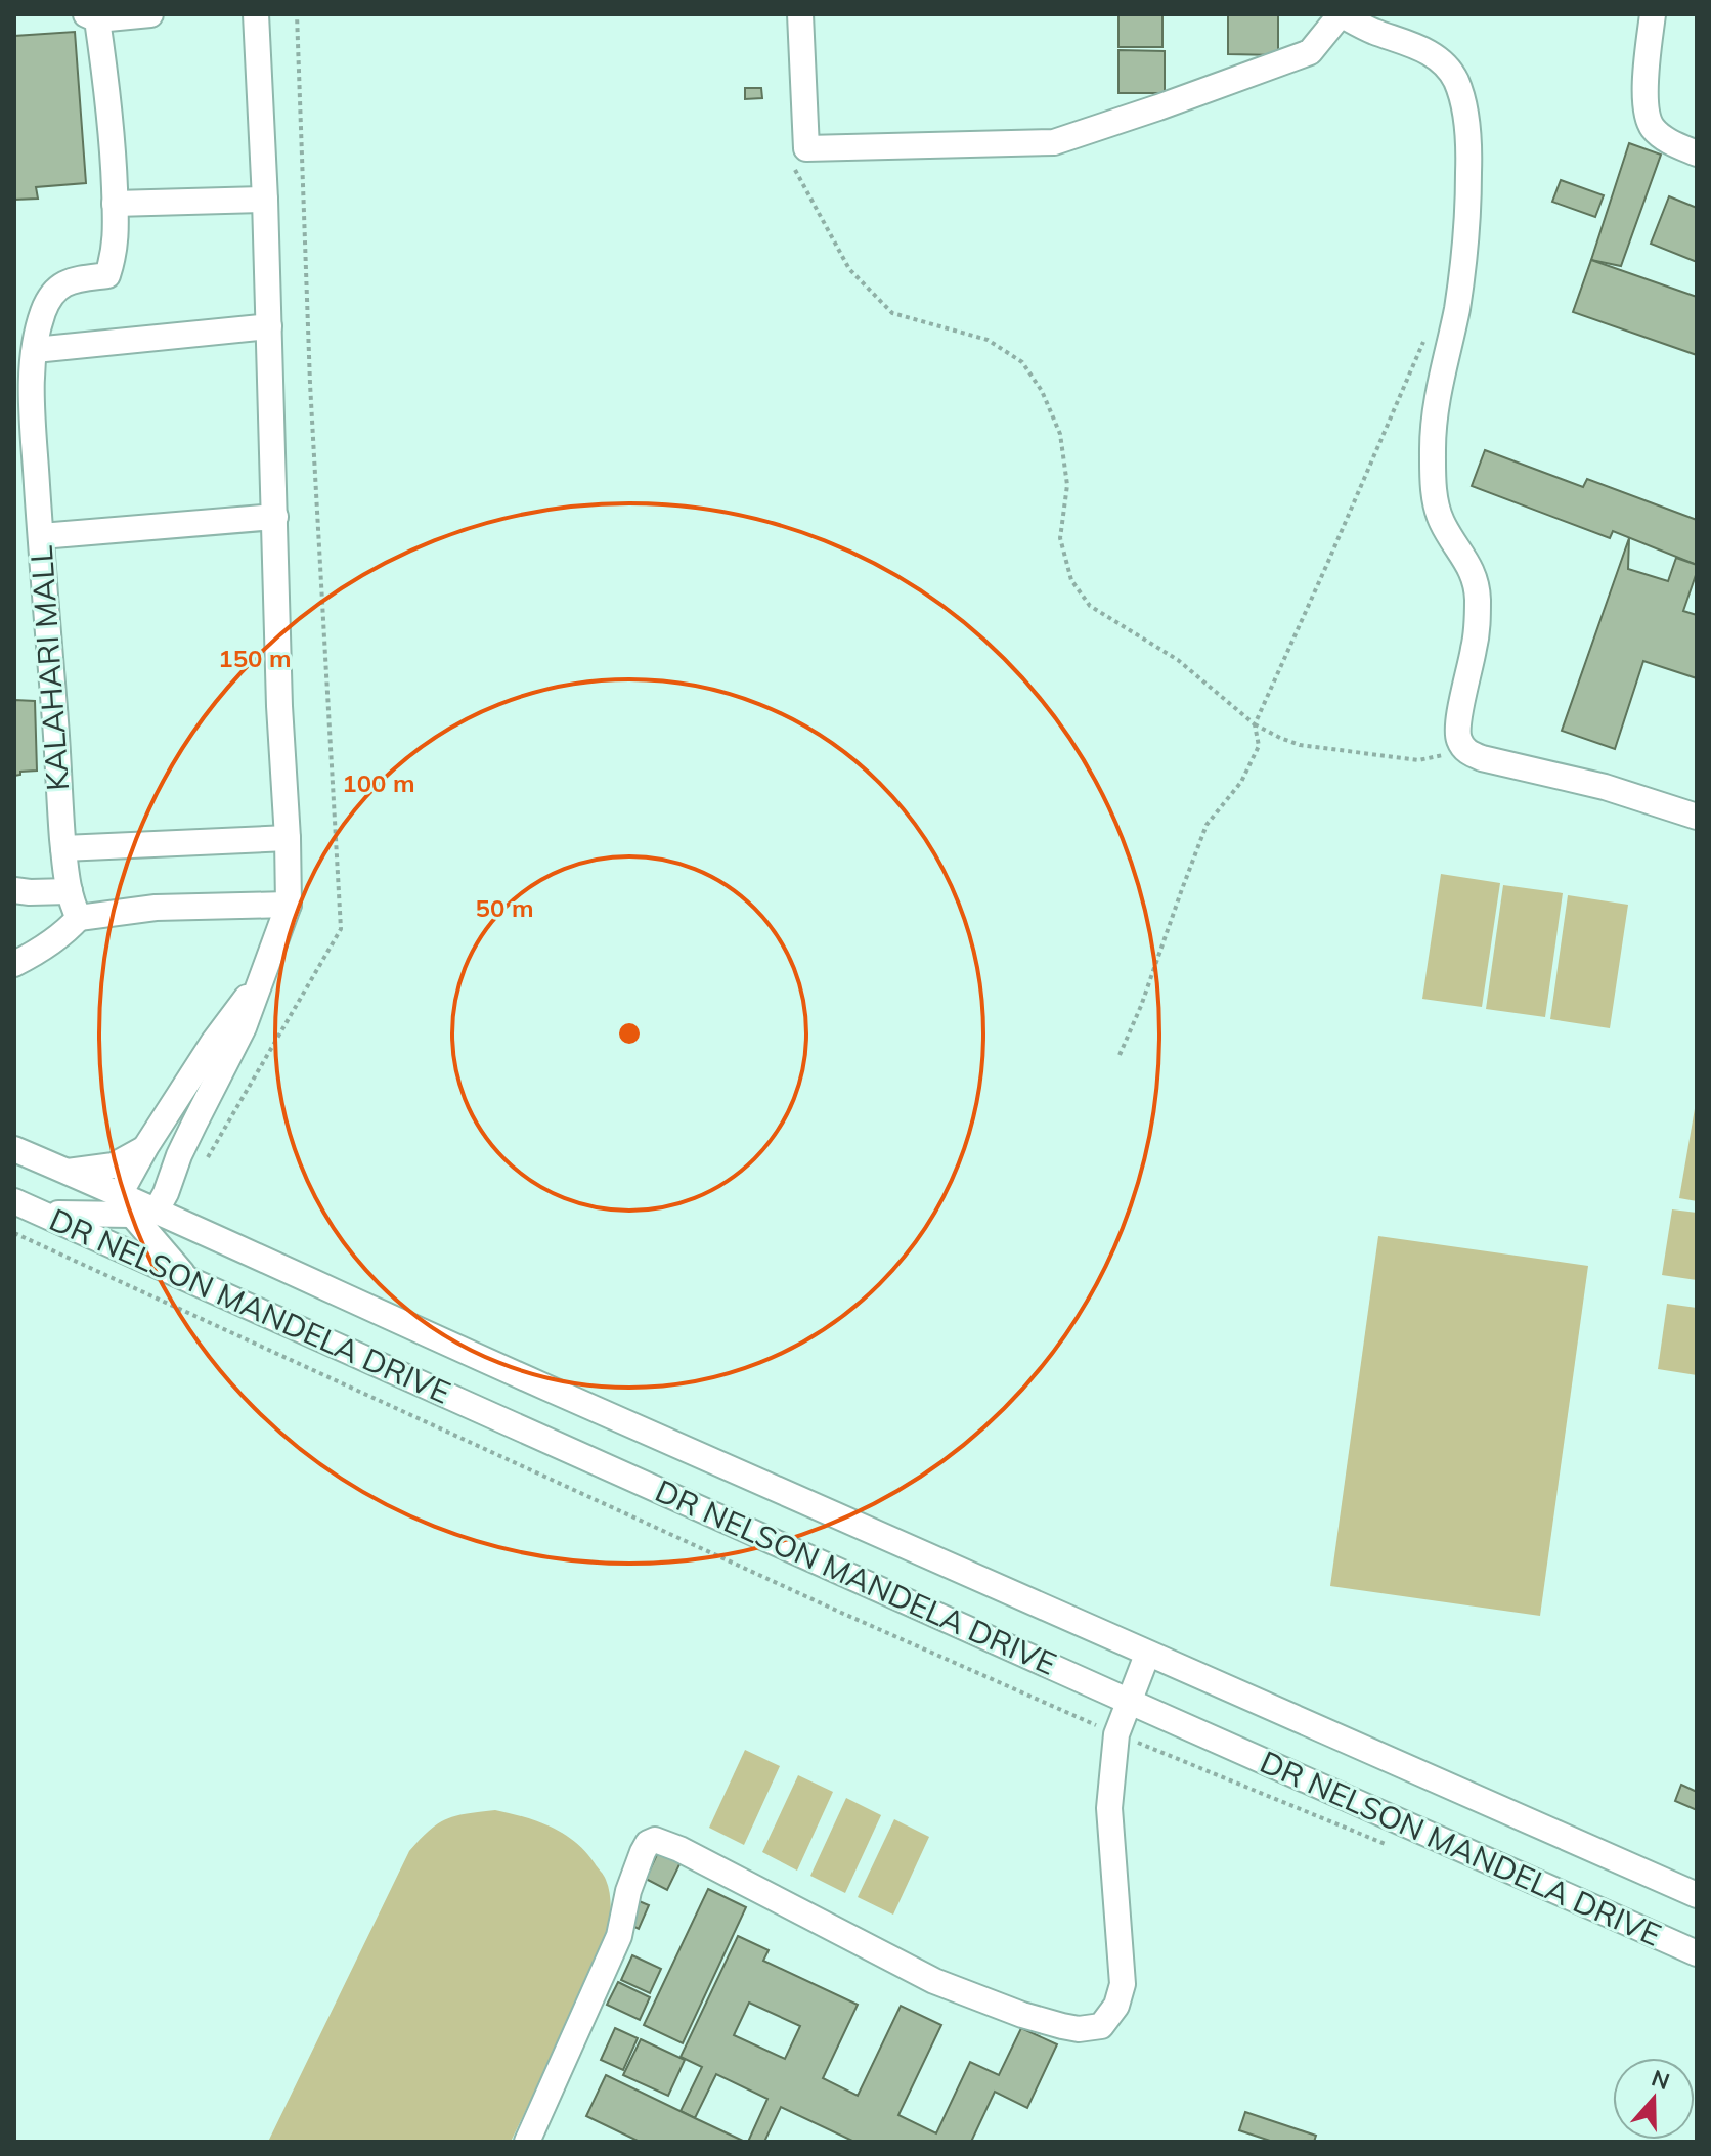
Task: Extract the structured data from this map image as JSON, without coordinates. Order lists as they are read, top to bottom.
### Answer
{
  "streets": {
    "street": ["KALAHARI MALL", "DR NELSON MANDELA DRIVE"]
  },
  "north": "top",
  "rings": ["150 m", "100 m", "50 m"]
}
